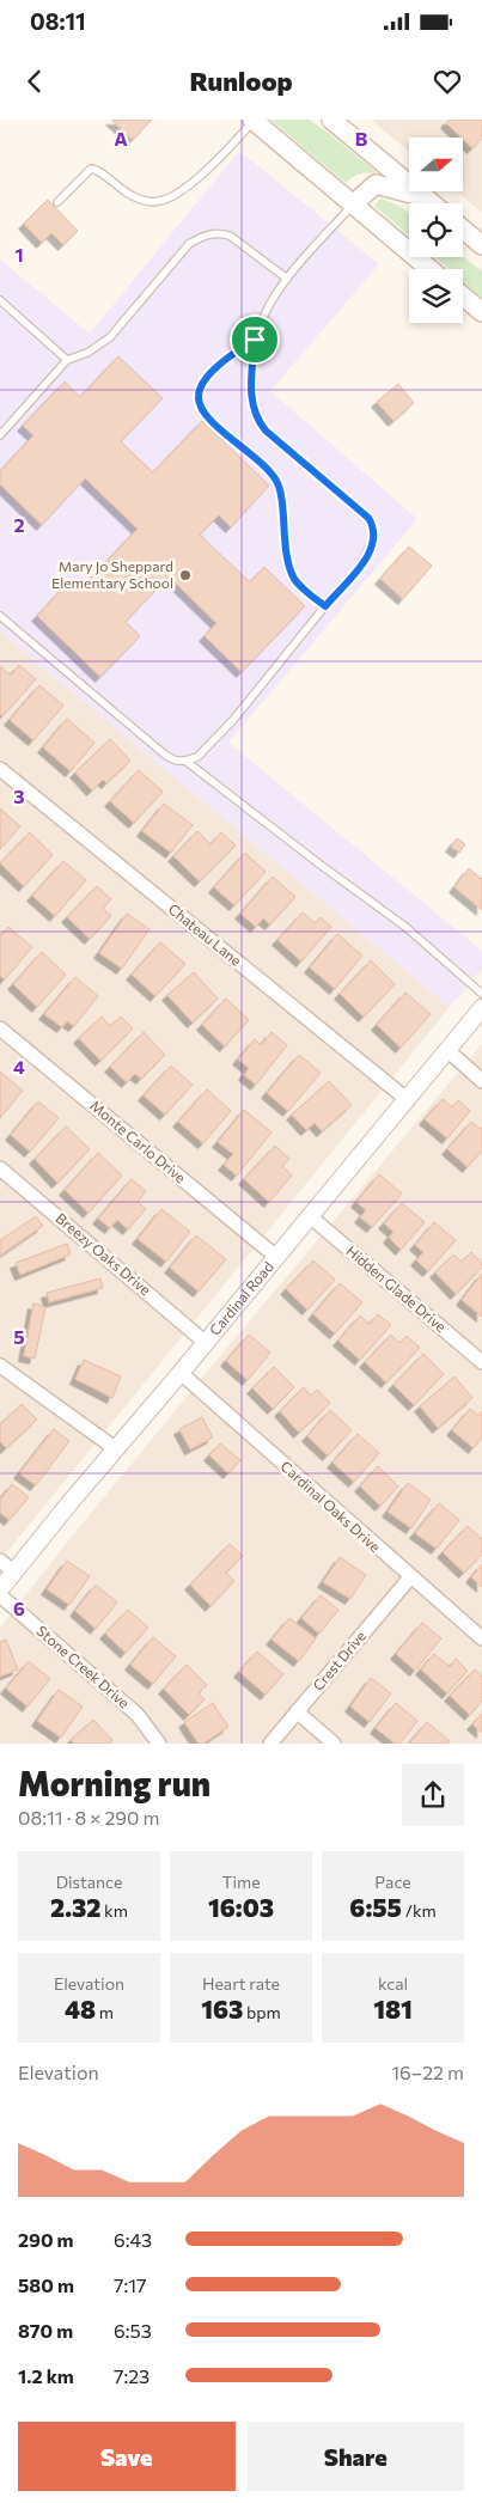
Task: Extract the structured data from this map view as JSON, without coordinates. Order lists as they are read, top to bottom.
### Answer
{
  "streets": {
    "street": [
      "Chateau Lane",
      "Monte Carlo Drive",
      "Breezy Oaks Drive",
      "Hidden Glade Drive",
      "Cardinal Road",
      "Cardinal Oaks Drive",
      "Crest Drive",
      "Stone Creek Drive"
    ]
  },
  "crossings": [
    ["Chateau Lane", "Cardinal Road"],
    ["Monte Carlo Drive", "Cardinal Road"],
    ["Breezy Oaks Drive", "Cardinal Road"],
    ["Hidden Glade Drive", "Cardinal Road"],
    ["Cardinal Road", "Cardinal Oaks Drive"],
    ["Cardinal Oaks Drive", "Crest Drive"]
  ],
  "places": ["Mary Jo Sheppard Elementary School"],
  "north": "right",
  "page": {
    "status": "08:11",
    "header": "Runloop",
    "heading": ["Morning run", "08:11 · 8 × 290 m"],
    "stats": [
      ["Distance", "2.32 km"],
      ["Time", "16:03"],
      ["Pace", "6:55 /km"],
      ["Elevation", "48 m"],
      ["Heart rate", "163 bpm"],
      ["kcal", "181"]
    ],
    "chart": ["Elevation", "16–22 m"],
    "list": [
      {
        "name": "290 m",
        "note": "6:43"
      },
      {
        "name": "580 m",
        "note": "7:17"
      },
      {
        "name": "870 m",
        "note": "6:53"
      },
      {
        "name": "1.2 km",
        "note": "7:23"
      }
    ],
    "buttons": ["Save", "Share"]
  },
  "grid": {
    "columns": ["A", "B"],
    "rows": [
      "1",
      "2",
      "3",
      "4",
      "5",
      "6"
    ]
  }
}
